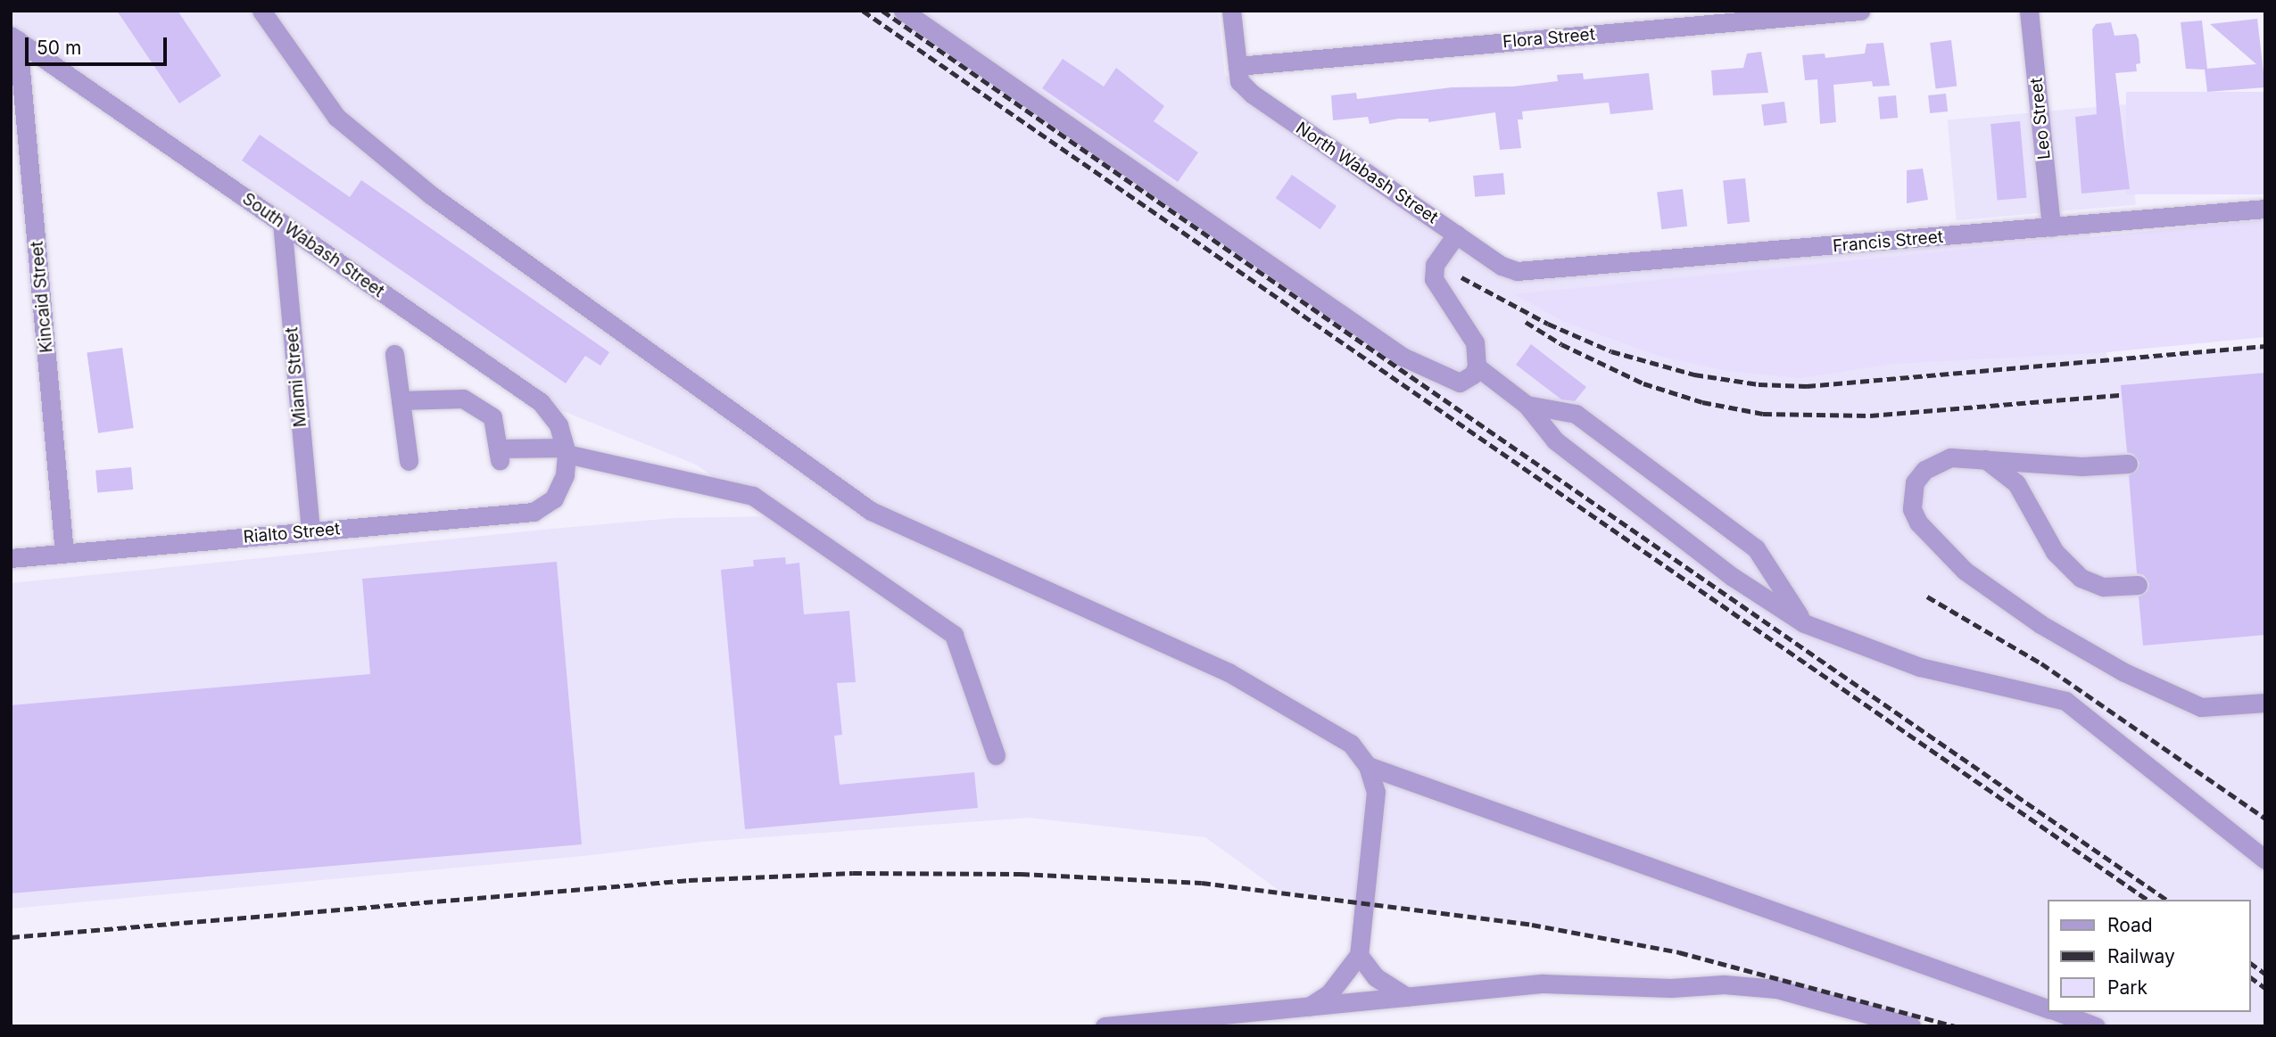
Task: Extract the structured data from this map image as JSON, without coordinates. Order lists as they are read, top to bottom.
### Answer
{
  "streets": {
    "street": [
      "Flora Street",
      "Leo Street",
      "North Wabash Street",
      "Francis Street",
      "South Wabash Street",
      "Kincaid Street",
      "Miami Street",
      "Rialto Street"
    ]
  },
  "crossings": [
    ["Flora Street", "North Wabash Street"],
    ["Leo Street", "Francis Street"],
    ["North Wabash Street", "Francis Street"],
    ["South Wabash Street", "Kincaid Street"],
    ["South Wabash Street", "Miami Street"],
    ["South Wabash Street", "Rialto Street"],
    ["Kincaid Street", "Rialto Street"],
    ["Miami Street", "Rialto Street"]
  ],
  "legend": ["Road", "Railway", "Park"],
  "scale_bar": "50 m"
}
